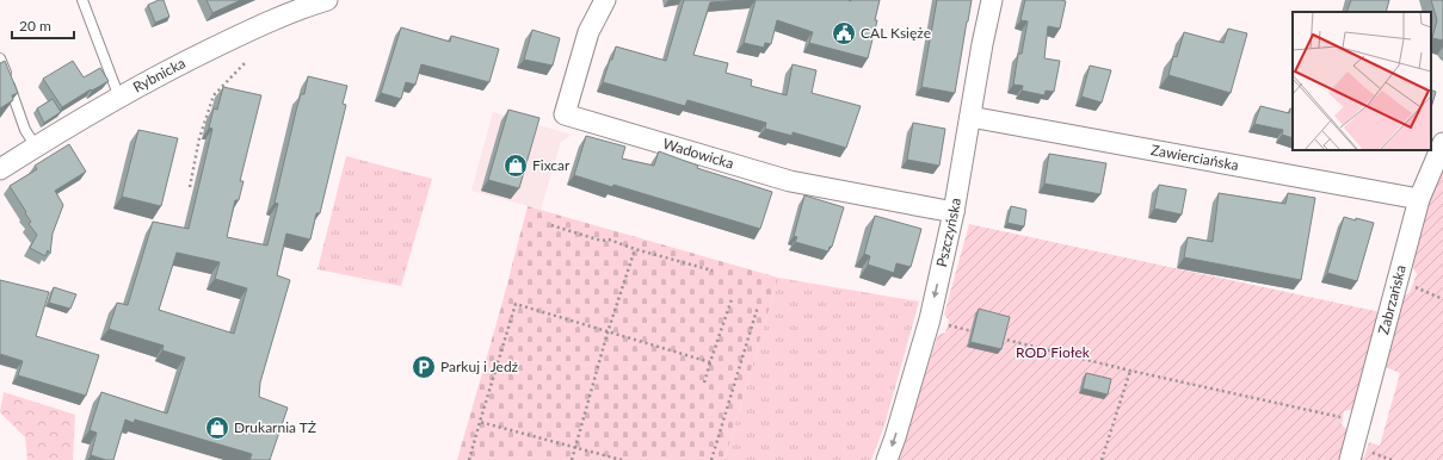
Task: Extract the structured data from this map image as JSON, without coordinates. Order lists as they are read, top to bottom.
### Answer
{
  "streets": {
    "street": [
      "Rybnicka",
      "Wadowicka",
      "Zawierciańska",
      "Pszczyńska",
      "Zabrzańska"
    ]
  },
  "crossings": [
    ["Wadowicka", "Pszczyńska"],
    ["Zawierciańska", "Pszczyńska"],
    ["Zawierciańska", "Zabrzańska"]
  ],
  "one_way": ["Pszczyńska"],
  "parks": ["ROD Fiołek"],
  "places": {
    "public building": ["CAL Księże"],
    "shop": ["Fixcar", "Drukarnia TŻ"],
    "parking": ["Parkuj i Jedź"]
  },
  "scale_bar": "20 m"
}
